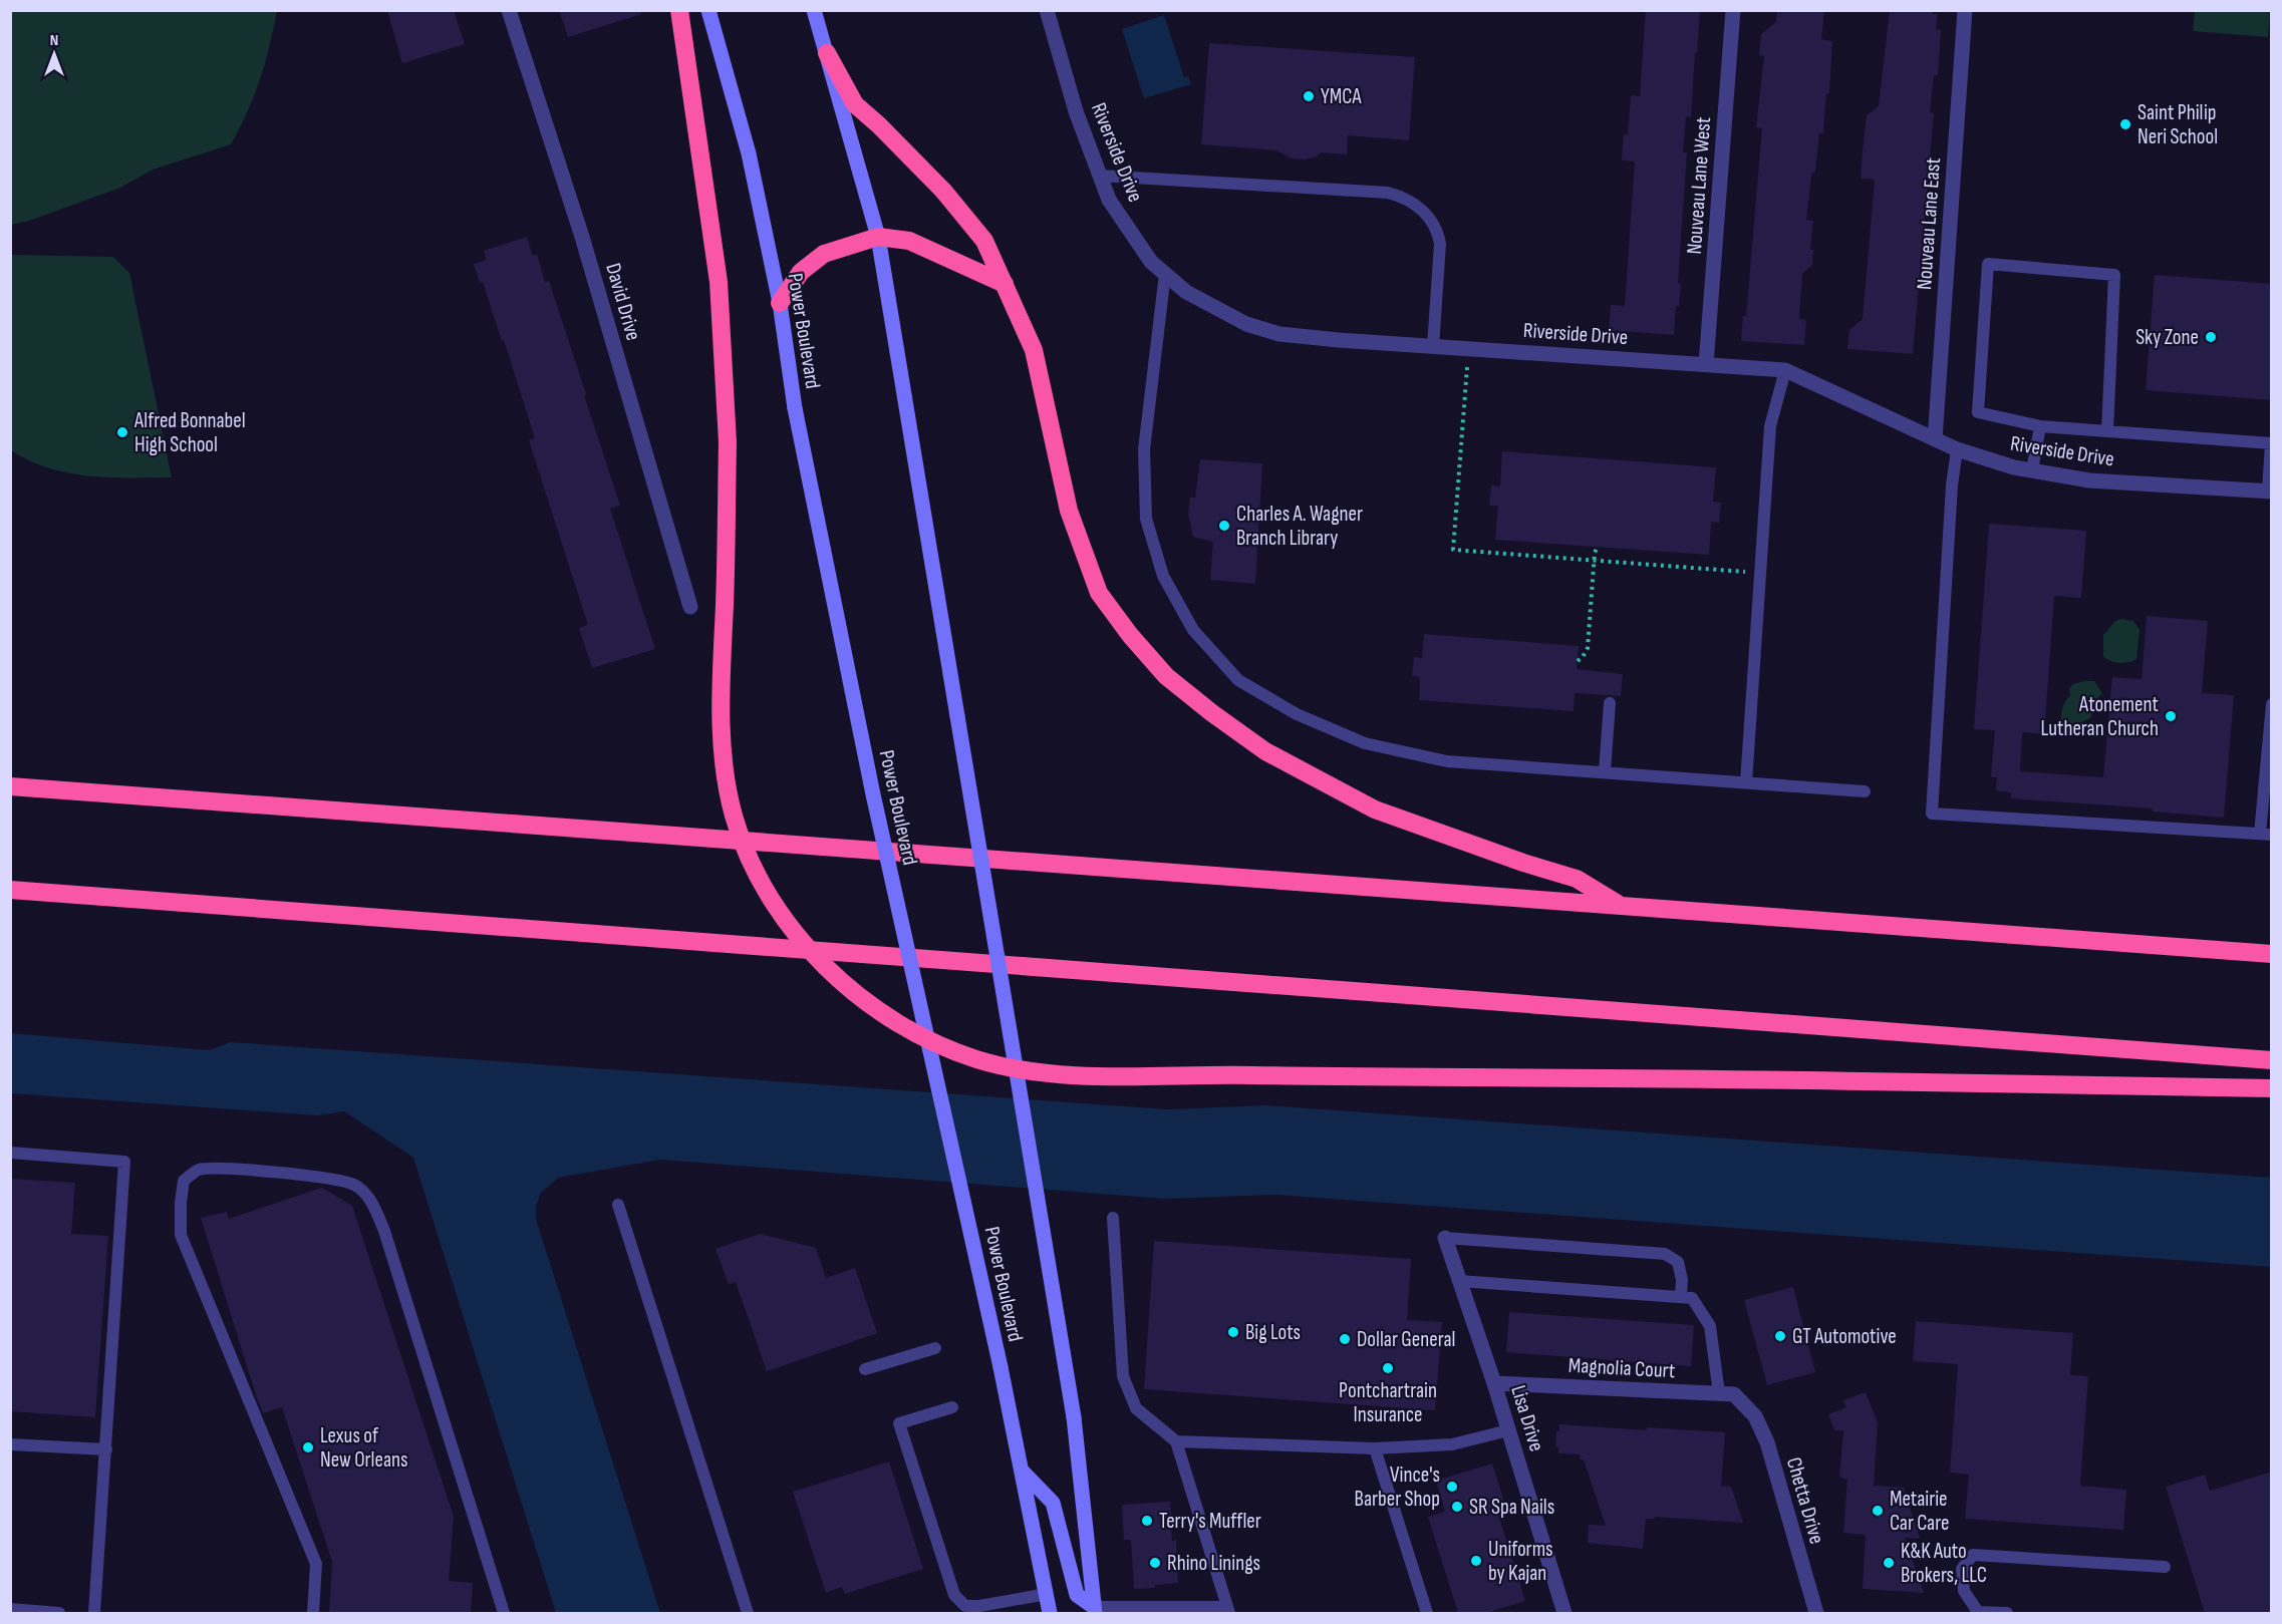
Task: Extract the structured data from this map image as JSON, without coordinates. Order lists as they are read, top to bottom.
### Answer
{
  "streets": {
    "main road": ["Power Boulevard"],
    "street": [
      "Riverside Drive",
      "Nouveau Lane West",
      "Nouveau Lane East",
      "David Drive",
      "Magnolia Court",
      "Lisa Drive",
      "Chetta Drive"
    ]
  },
  "crossings": [
    ["Riverside Drive", "Nouveau Lane West"],
    ["Riverside Drive", "Nouveau Lane East"],
    ["Magnolia Court", "Lisa Drive"],
    ["Magnolia Court", "Chetta Drive"]
  ],
  "places": [
    "YMCA",
    "Saint Philip Neri School",
    "Sky Zone",
    "Alfred Bonnabel High School",
    "Charles A. Wagner Branch Library",
    "Atonement Lutheran Church",
    "Big Lots",
    "GT Automotive",
    "Dollar General",
    "Pontchartrain Insurance",
    "Lexus of New Orleans",
    "Vince's Barber Shop",
    "SR Spa Nails",
    "Metairie Car Care",
    "Terry's Muffler",
    "Uniforms by Kajan",
    "Rhino Linings",
    "K&K Auto Brokers, LLC"
  ],
  "north": "top"
}
